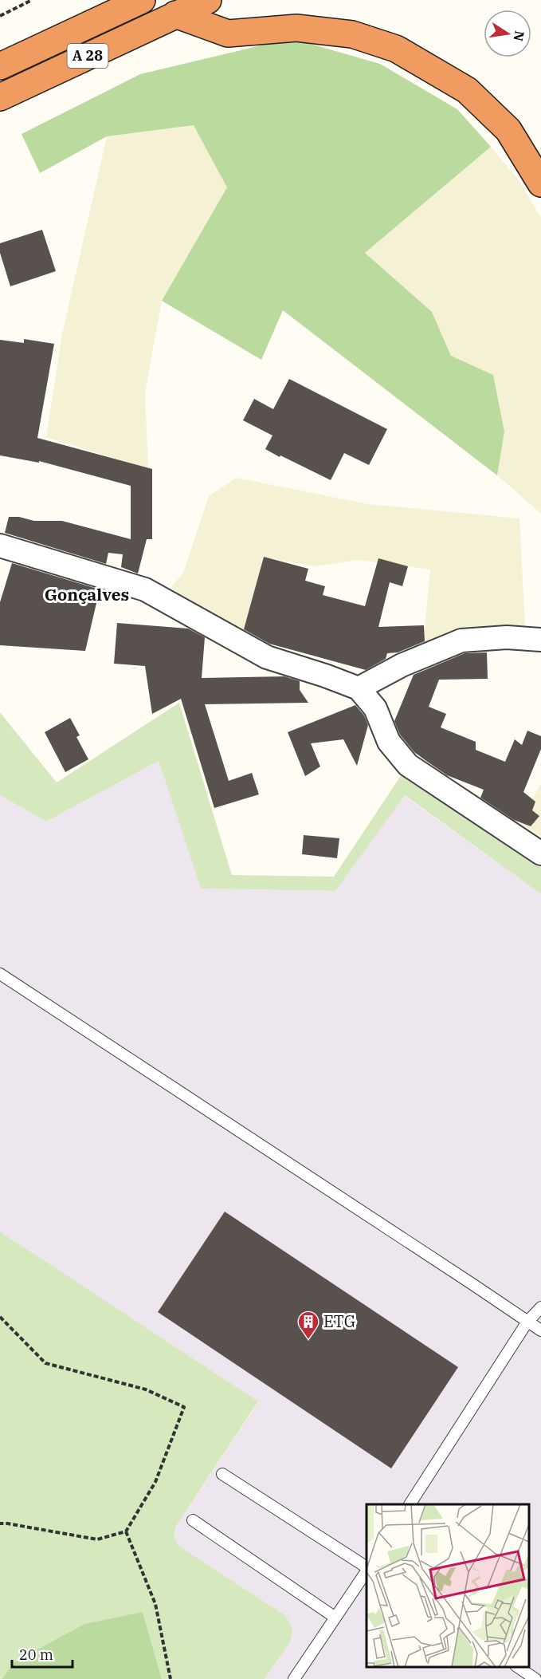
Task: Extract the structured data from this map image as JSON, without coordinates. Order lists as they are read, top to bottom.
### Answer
{
  "streets": {
    "highway": ["A 28"]
  },
  "districts": ["Gonçalves"],
  "places": {
    "building": ["ETG"]
  },
  "scale_bar": "20 m",
  "north": "right"
}
